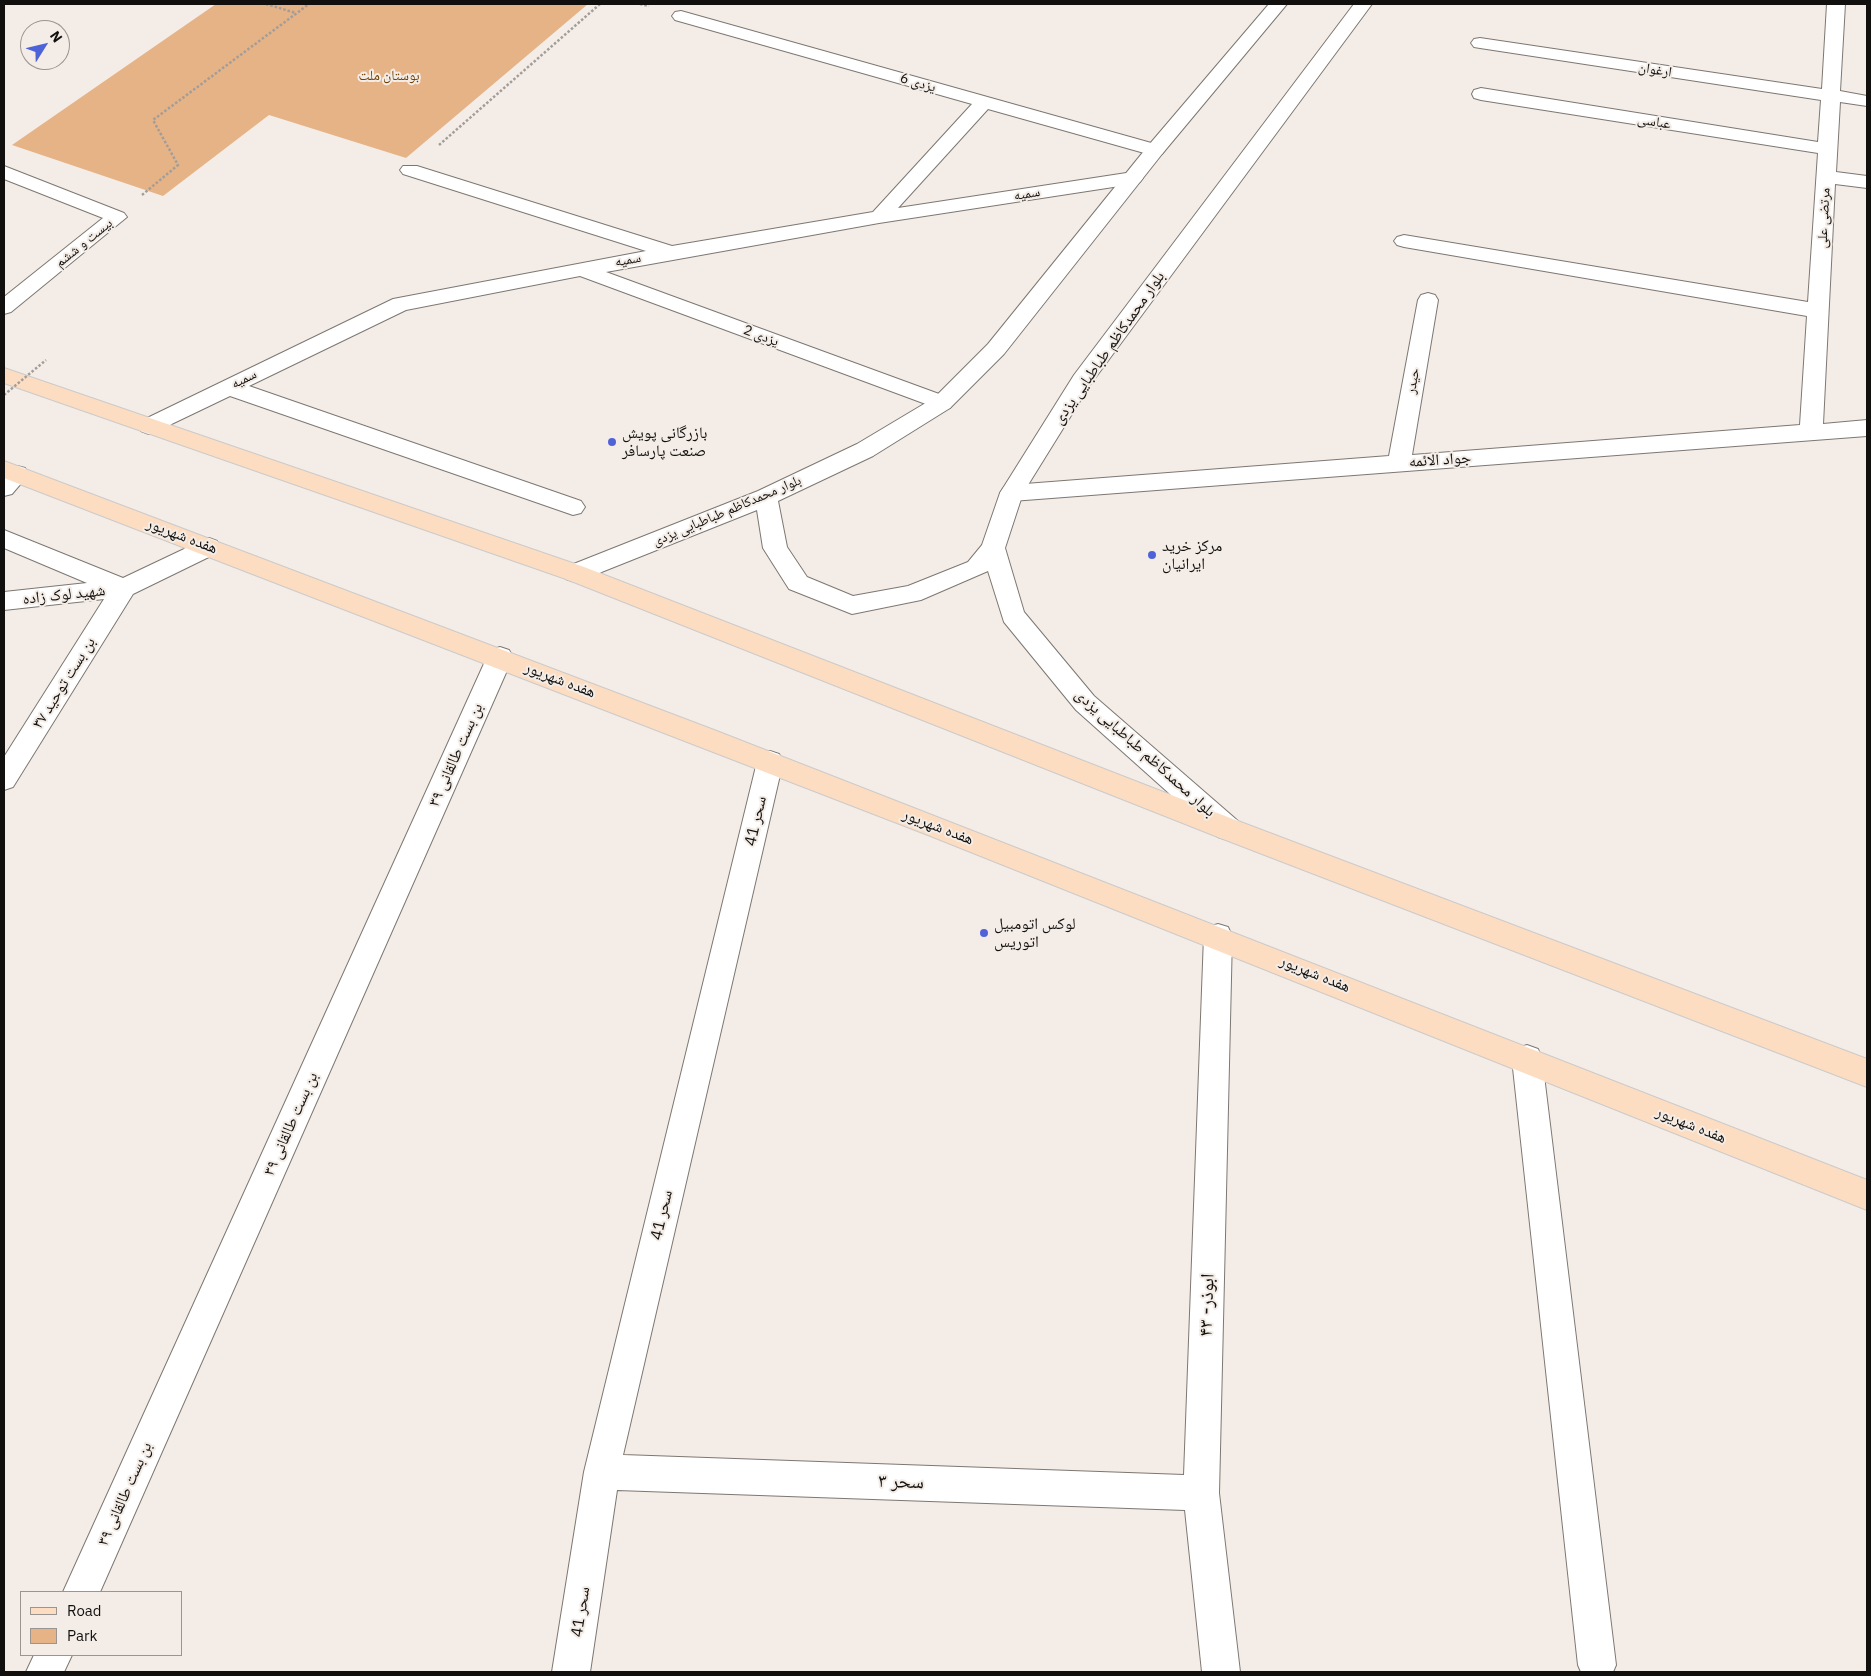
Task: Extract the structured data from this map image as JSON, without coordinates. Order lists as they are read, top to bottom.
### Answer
{
  "streets": {
    "main road": ["هفده شهریور"],
    "street": [
      "ارغوان",
      "یزدی 6",
      "عباسی",
      "سمیه",
      "مرتضی علی",
      "بیست و ششم",
      "یزدی 2",
      "بلوار محمدکاظم طباطبایی یزدی",
      "حیدر",
      "جواد الائمه",
      "شهید لوک زاده",
      "بن بست توحید ۳۷",
      "بن‌ بست طالقانی ۳۹",
      "سحر 41",
      "ابوذر- ۴۳",
      "سحر ۳"
    ]
  },
  "crossings": [
    ["ارغوان", "مرتضی علی"],
    ["یزدی 6", "بلوار محمدکاظم طباطبایی یزدی"],
    ["عباسی", "مرتضی علی"],
    ["سمیه", "یزدی 2"],
    ["سمیه", "بلوار محمدکاظم طباطبایی یزدی"],
    ["مرتضی علی", "جواد الائمه"],
    ["یزدی 2", "بلوار محمدکاظم طباطبایی یزدی"],
    ["بلوار محمدکاظم طباطبایی یزدی", "جواد الائمه"],
    ["حیدر", "جواد الائمه"],
    ["هفده شهریور", "بن‌ بست طالقانی ۳۹"],
    ["هفده شهریور", "سحر 41"],
    ["هفده شهریور", "ابوذر- ۴۳"],
    ["شهید لوک زاده", "بن بست توحید ۳۷"],
    ["سحر 41", "سحر ۳"],
    ["ابوذر- ۴۳", "سحر ۳"]
  ],
  "parks": ["بوستان ملت"],
  "places": ["بازرگانی پویش صنعت پارسافر", "مرکز خرید ایرانیان", "لوکس اتومبیل اتوریس"],
  "legend": ["Road", "Park"],
  "north": "top right"
}
